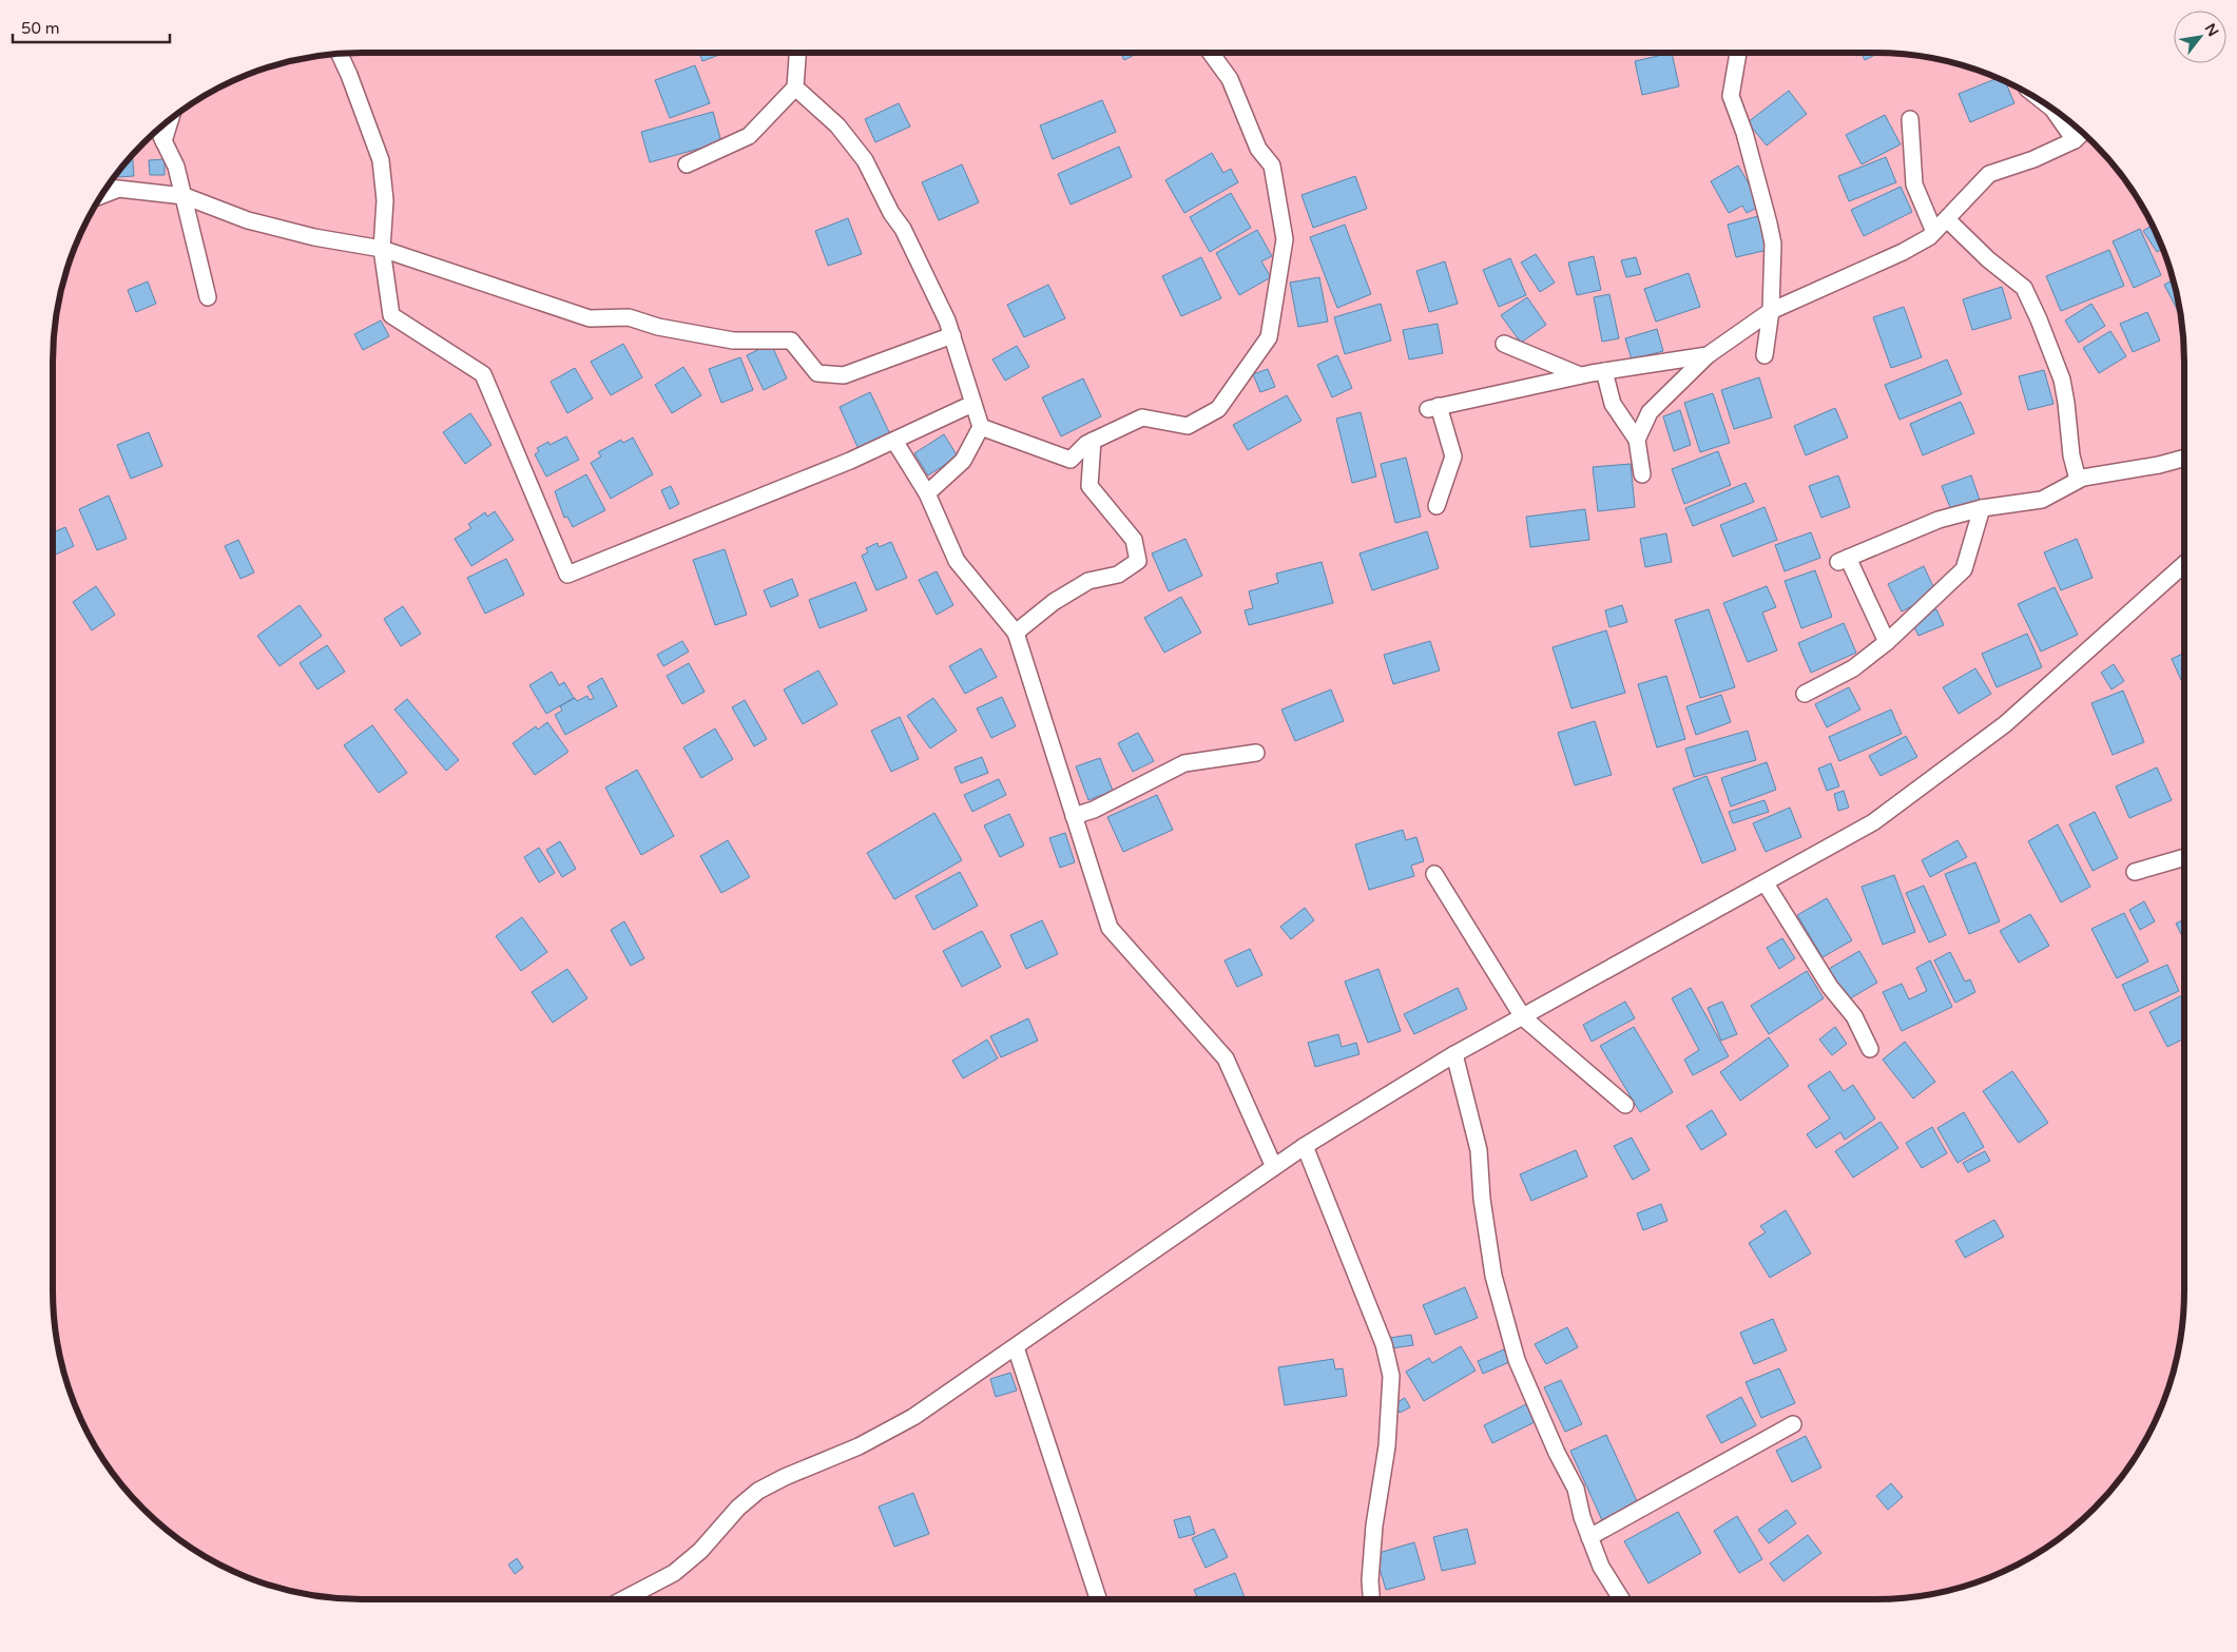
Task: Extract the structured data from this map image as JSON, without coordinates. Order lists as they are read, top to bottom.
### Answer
{
  "scale_bar": "50 m",
  "north": "top right"
}
